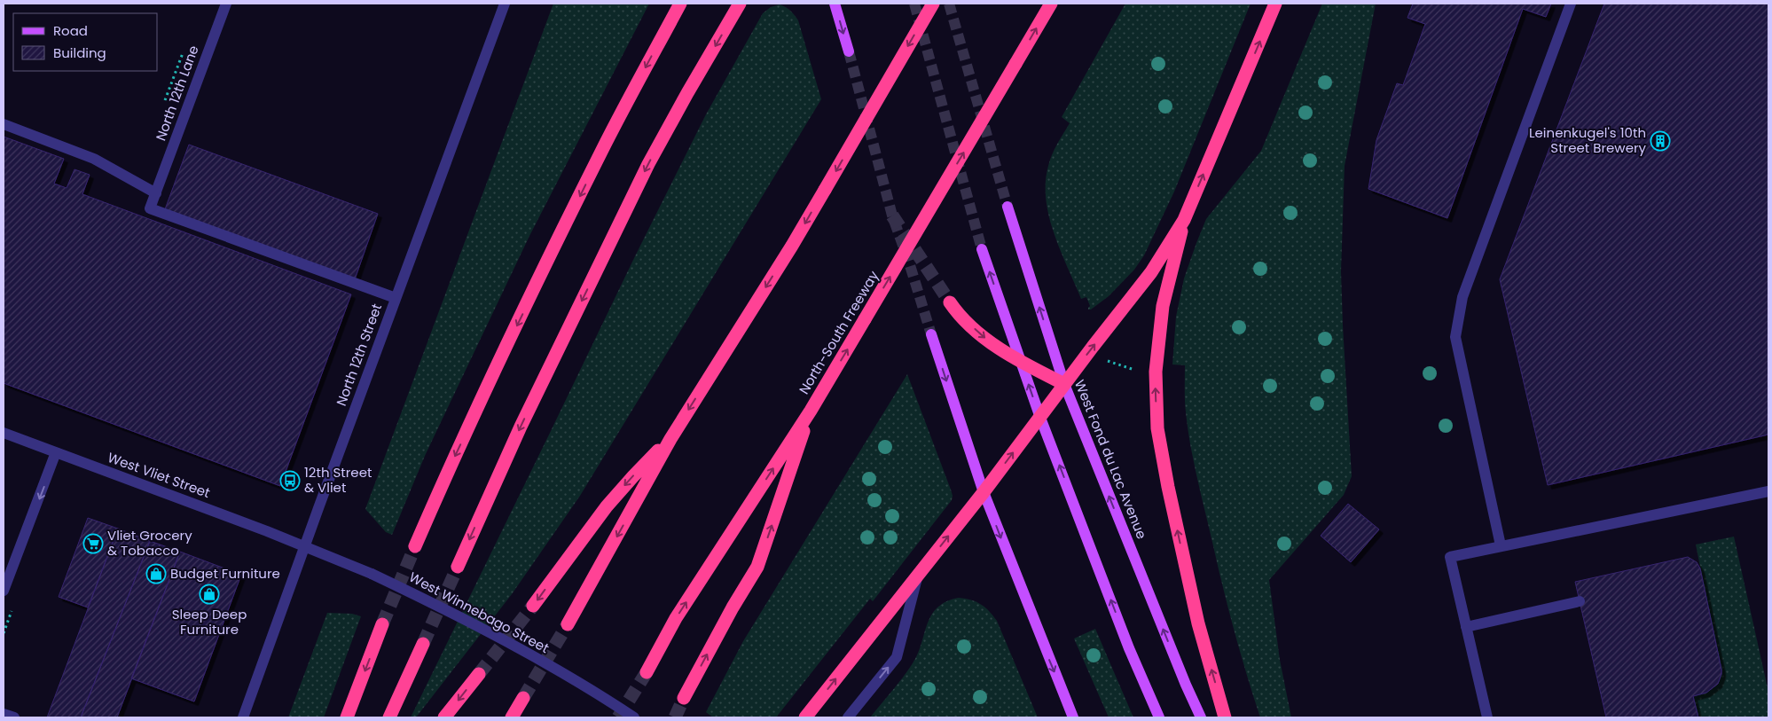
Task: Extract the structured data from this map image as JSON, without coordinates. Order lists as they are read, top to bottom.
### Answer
{
  "streets": {
    "highway": ["North-South Freeway"],
    "main road": ["West Fond du Lac Avenue"],
    "street": [
      "North 12th Lane",
      "North 12th Street",
      "West Vliet Street",
      "West Winnebago Street"
    ]
  },
  "crossings": [
    ["North 12th Lane", "North 12th Street"],
    ["North 12th Street", "West Vliet Street"],
    ["North 12th Street", "West Winnebago Street"],
    ["West Vliet Street", "West Winnebago Street"]
  ],
  "places": {
    "building": ["Leinenkugel's 10th Street Brewery"],
    "bus stop": ["12th Street & Vliet"],
    "supermarket": ["Vliet Grocery & Tobacco"],
    "shop": ["Budget Furniture", "Sleep Deep Furniture"]
  },
  "legend": ["Road", "Building"]
}
